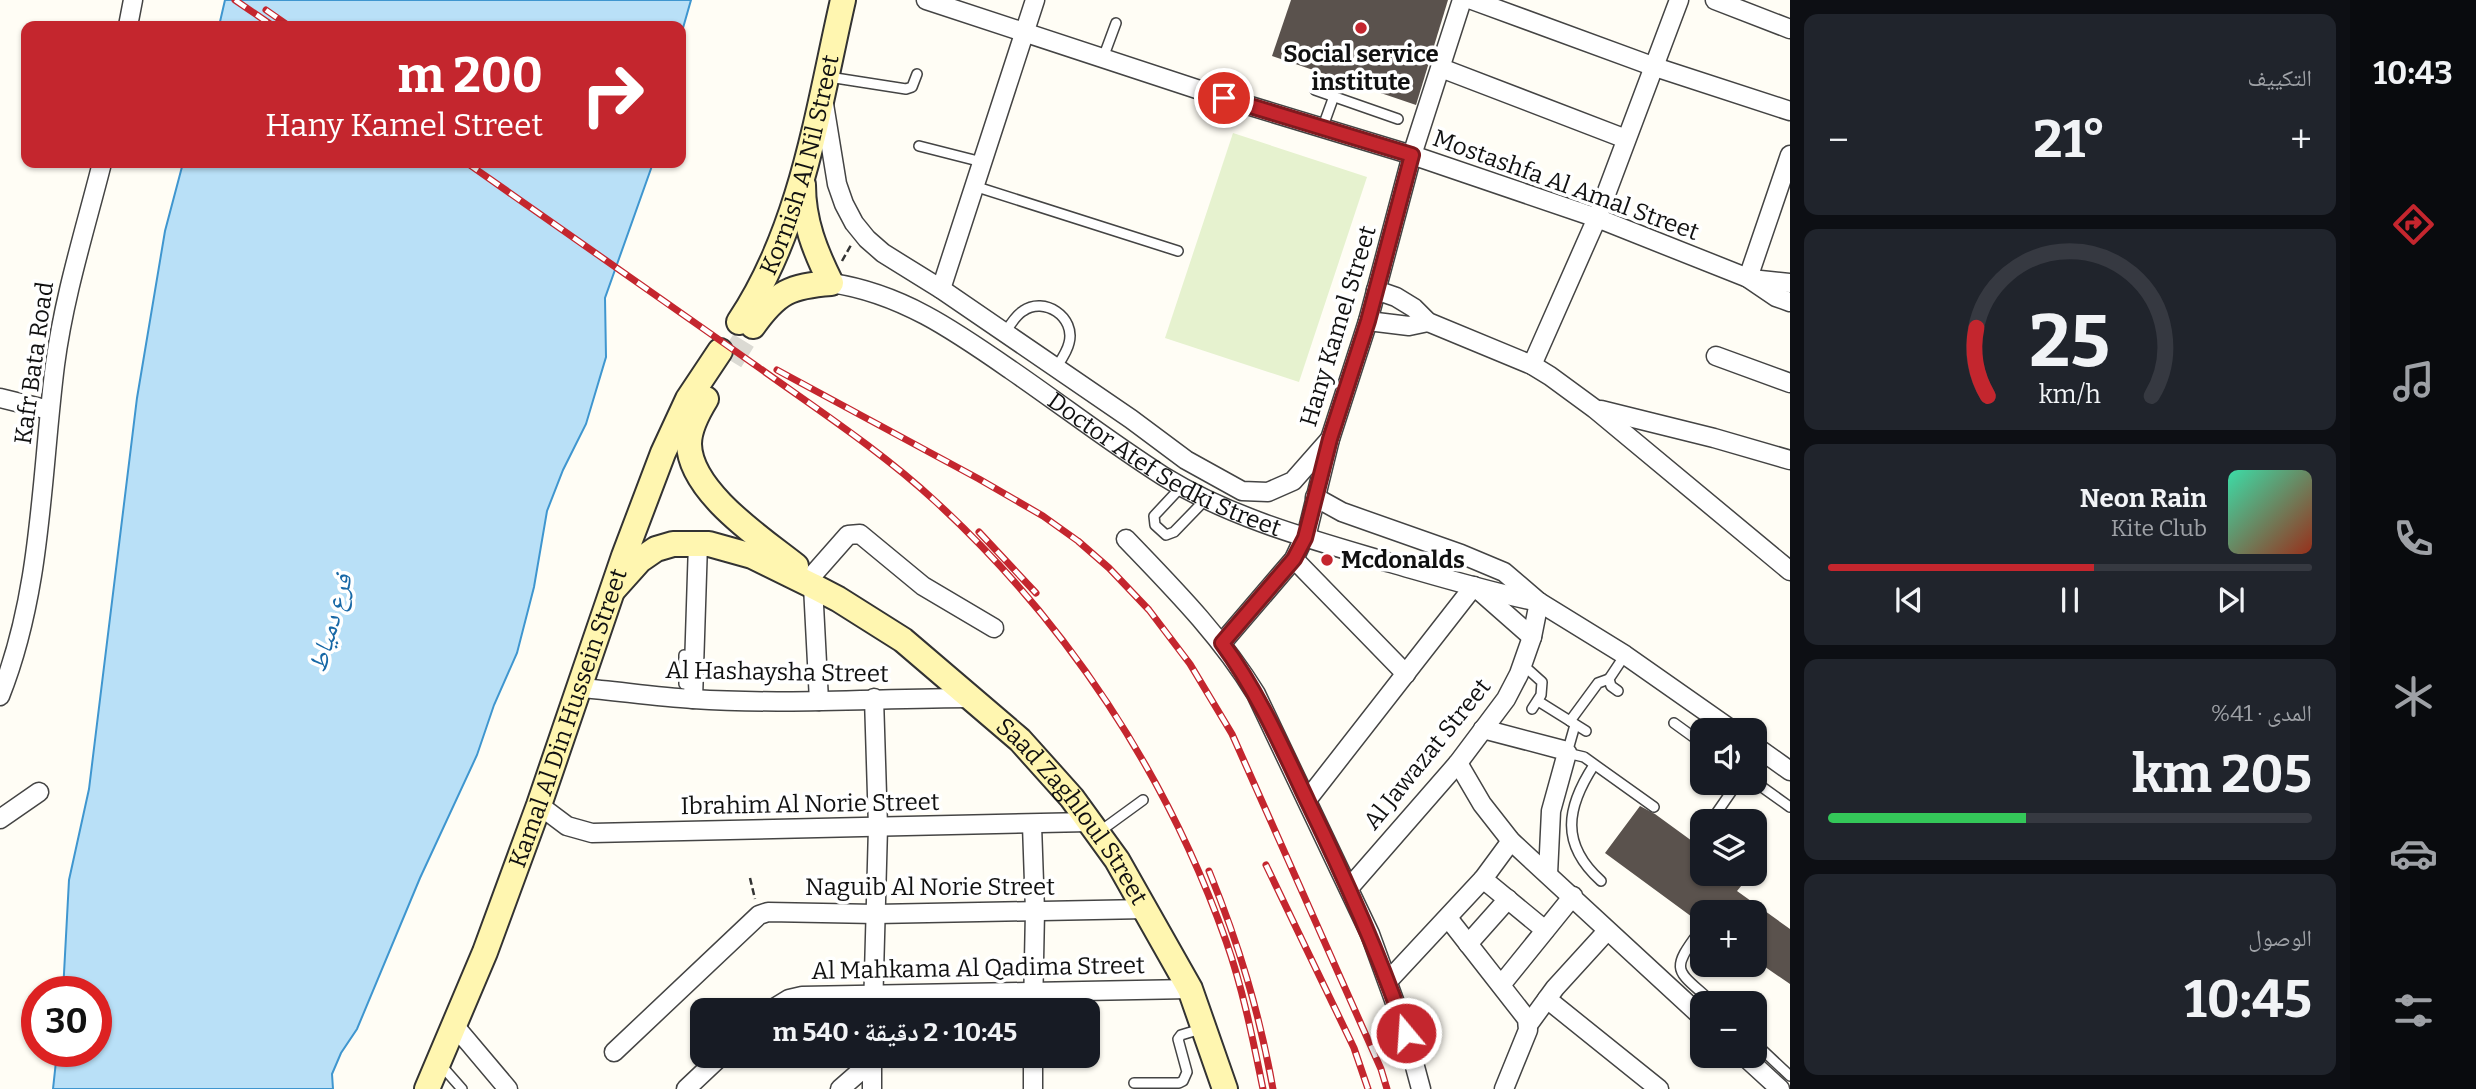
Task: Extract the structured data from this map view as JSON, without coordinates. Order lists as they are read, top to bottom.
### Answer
{
  "streets": {
    "main road": [
      "Kornish Al Nil Street",
      "Doctor Atef Sedki Street",
      "Kamal Al Din Hussein Street",
      "Saad Zaghloul Street"
    ],
    "street": [
      "Mostashfa Al Amal Street",
      "Hany Kamel Street",
      "Kafr Bata Road",
      "Al Hashaysha Street",
      "Al Jawazat Street",
      "Ibrahim Al Norie Street",
      "Naguib Al Norie Street",
      "Al Mahkama Al Qadima Street"
    ]
  },
  "crossings": [
    ["Kornish Al Nil Street", "Doctor Atef Sedki Street"],
    ["Mostashfa Al Amal Street", "Hany Kamel Street"],
    ["Hany Kamel Street", "Doctor Atef Sedki Street"],
    ["Doctor Atef Sedki Street", "Al Jawazat Street"],
    ["Al Hashaysha Street", "Kamal Al Din Hussein Street"],
    ["Al Hashaysha Street", "Saad Zaghloul Street"],
    ["Kamal Al Din Hussein Street", "Ibrahim Al Norie Street"],
    ["Kamal Al Din Hussein Street", "Saad Zaghloul Street"],
    ["Ibrahim Al Norie Street", "Saad Zaghloul Street"],
    ["Saad Zaghloul Street", "Naguib Al Norie Street"],
    ["Saad Zaghloul Street", "Al Mahkama Al Qadima Street"]
  ],
  "water": ["فرع دمياط"],
  "places": ["Social service institute", "Mcdonalds"],
  "page": {
    "tabs": "10:43",
    "tile": [
      "التكييف",
      ["المدى · 41%", "205 km"],
      ["الوصول", "10:45"]
    ],
    "turn": ["200 m", "Hany Kamel Street"],
    "heat": ["−", "21°", "+"],
    "song": ["Neon Rain", "Kite Club"],
    "map_buttons": ["+", "−"],
    "limit": "30",
    "trip": "10:45 · 2 دقيقة · 540 m",
    "gauge": ["25", "km/h"]
  }
}
